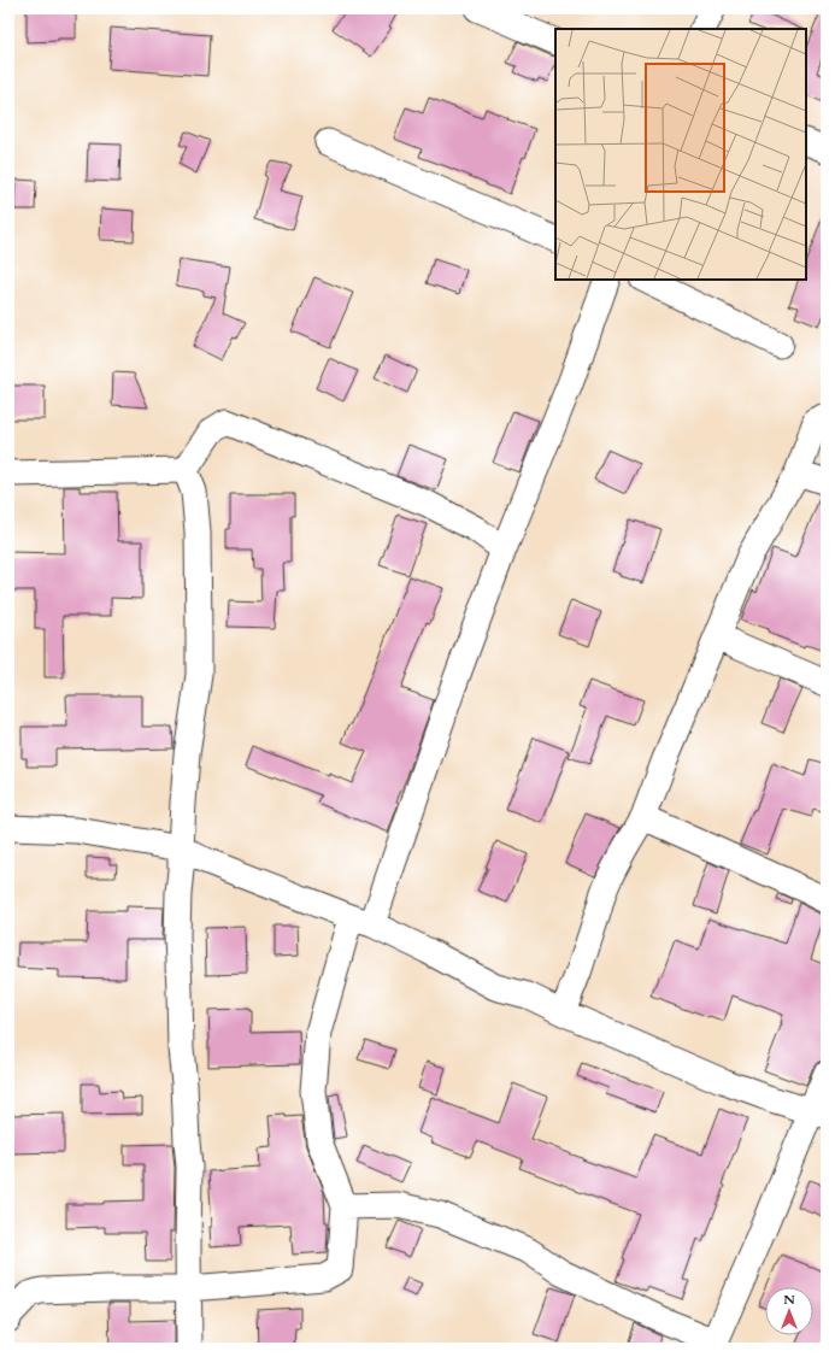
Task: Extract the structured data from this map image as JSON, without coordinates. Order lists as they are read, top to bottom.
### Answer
{
  "north": "top"
}
